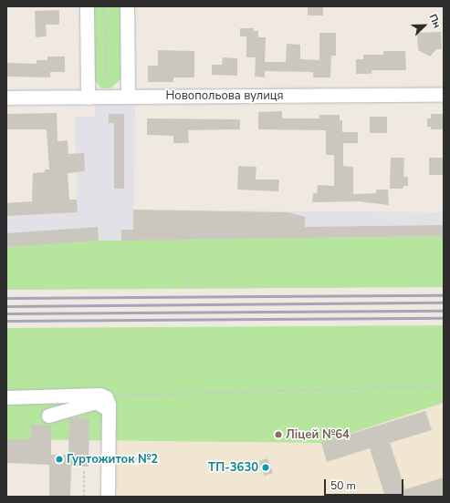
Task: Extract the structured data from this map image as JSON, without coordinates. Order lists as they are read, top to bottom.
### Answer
{
  "streets": {
    "street": ["Новопольова вулиця"]
  },
  "places": ["Ліцей №64", "Гуртожиток №2", "ТП-3630"],
  "scale_bar": "50 m",
  "north": "top right"
}
